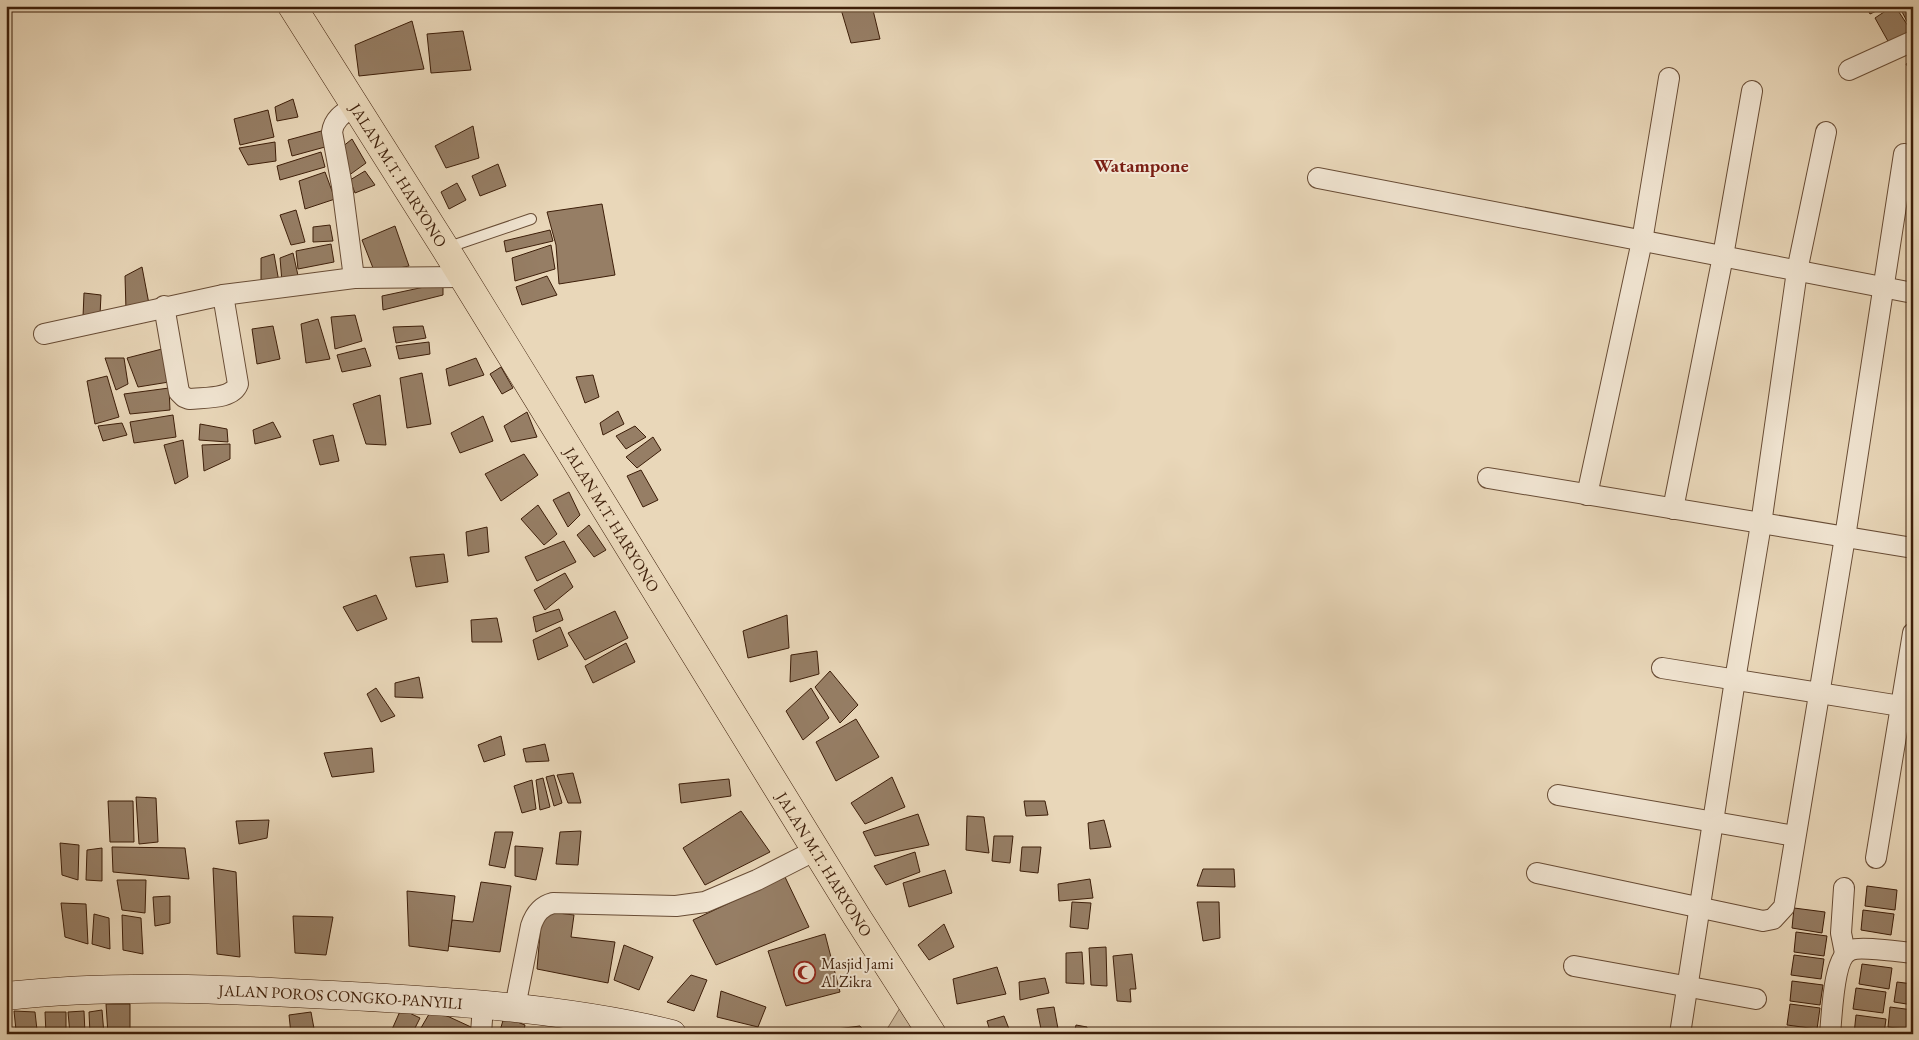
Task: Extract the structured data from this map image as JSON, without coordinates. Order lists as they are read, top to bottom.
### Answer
{
  "streets": {
    "highway": ["JALAN M.T. HARYONO"],
    "main road": ["JALAN POROS CONGKO-PANYILI"]
  },
  "districts": ["Watampone"],
  "places": {
    "mosque": ["Masjid Jami Al Zikra"]
  }
}
